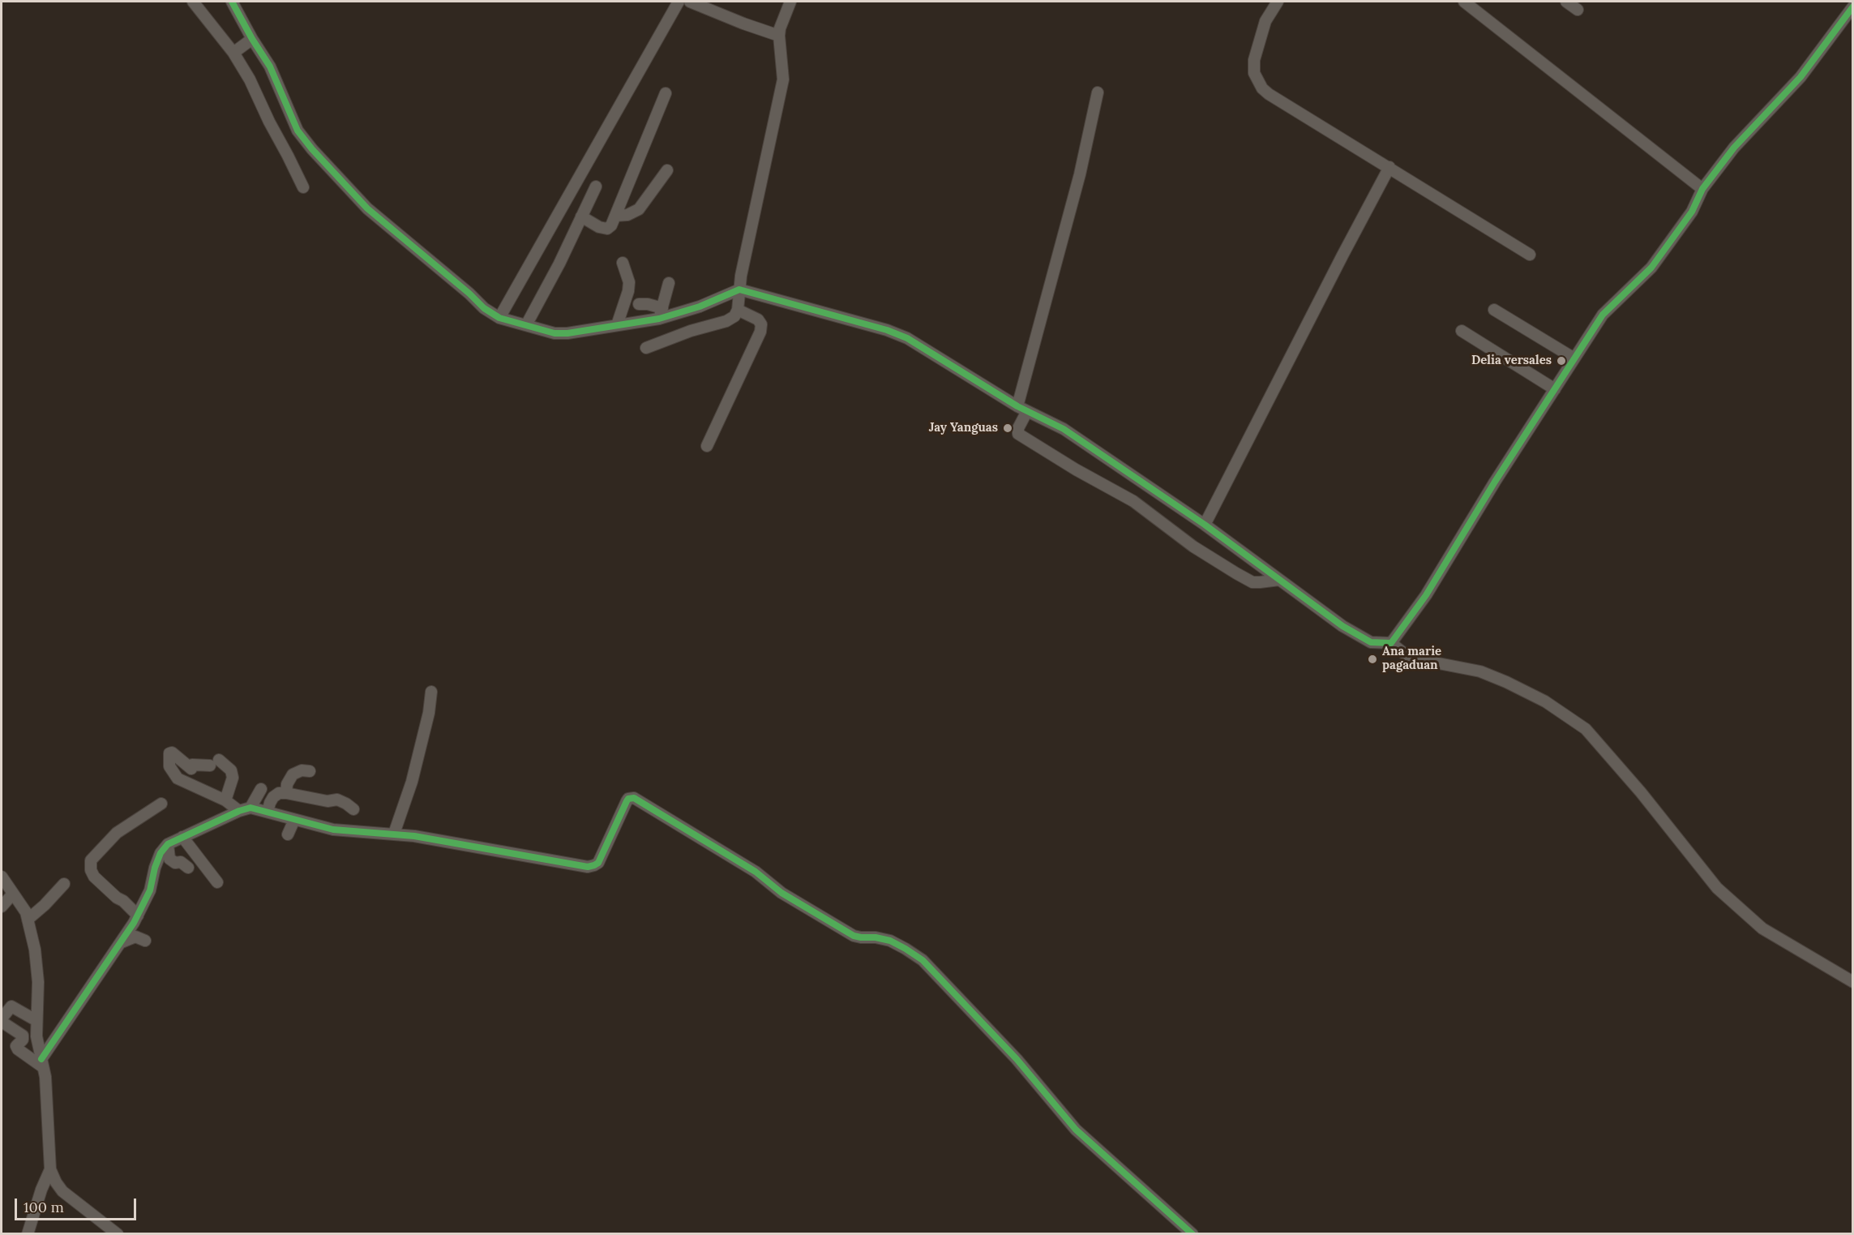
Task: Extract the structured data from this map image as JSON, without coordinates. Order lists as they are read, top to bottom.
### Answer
{
  "places": ["Delia versales", "Jay Yanguas", "Ana marie pagaduan"],
  "scale_bar": "100 m"
}
